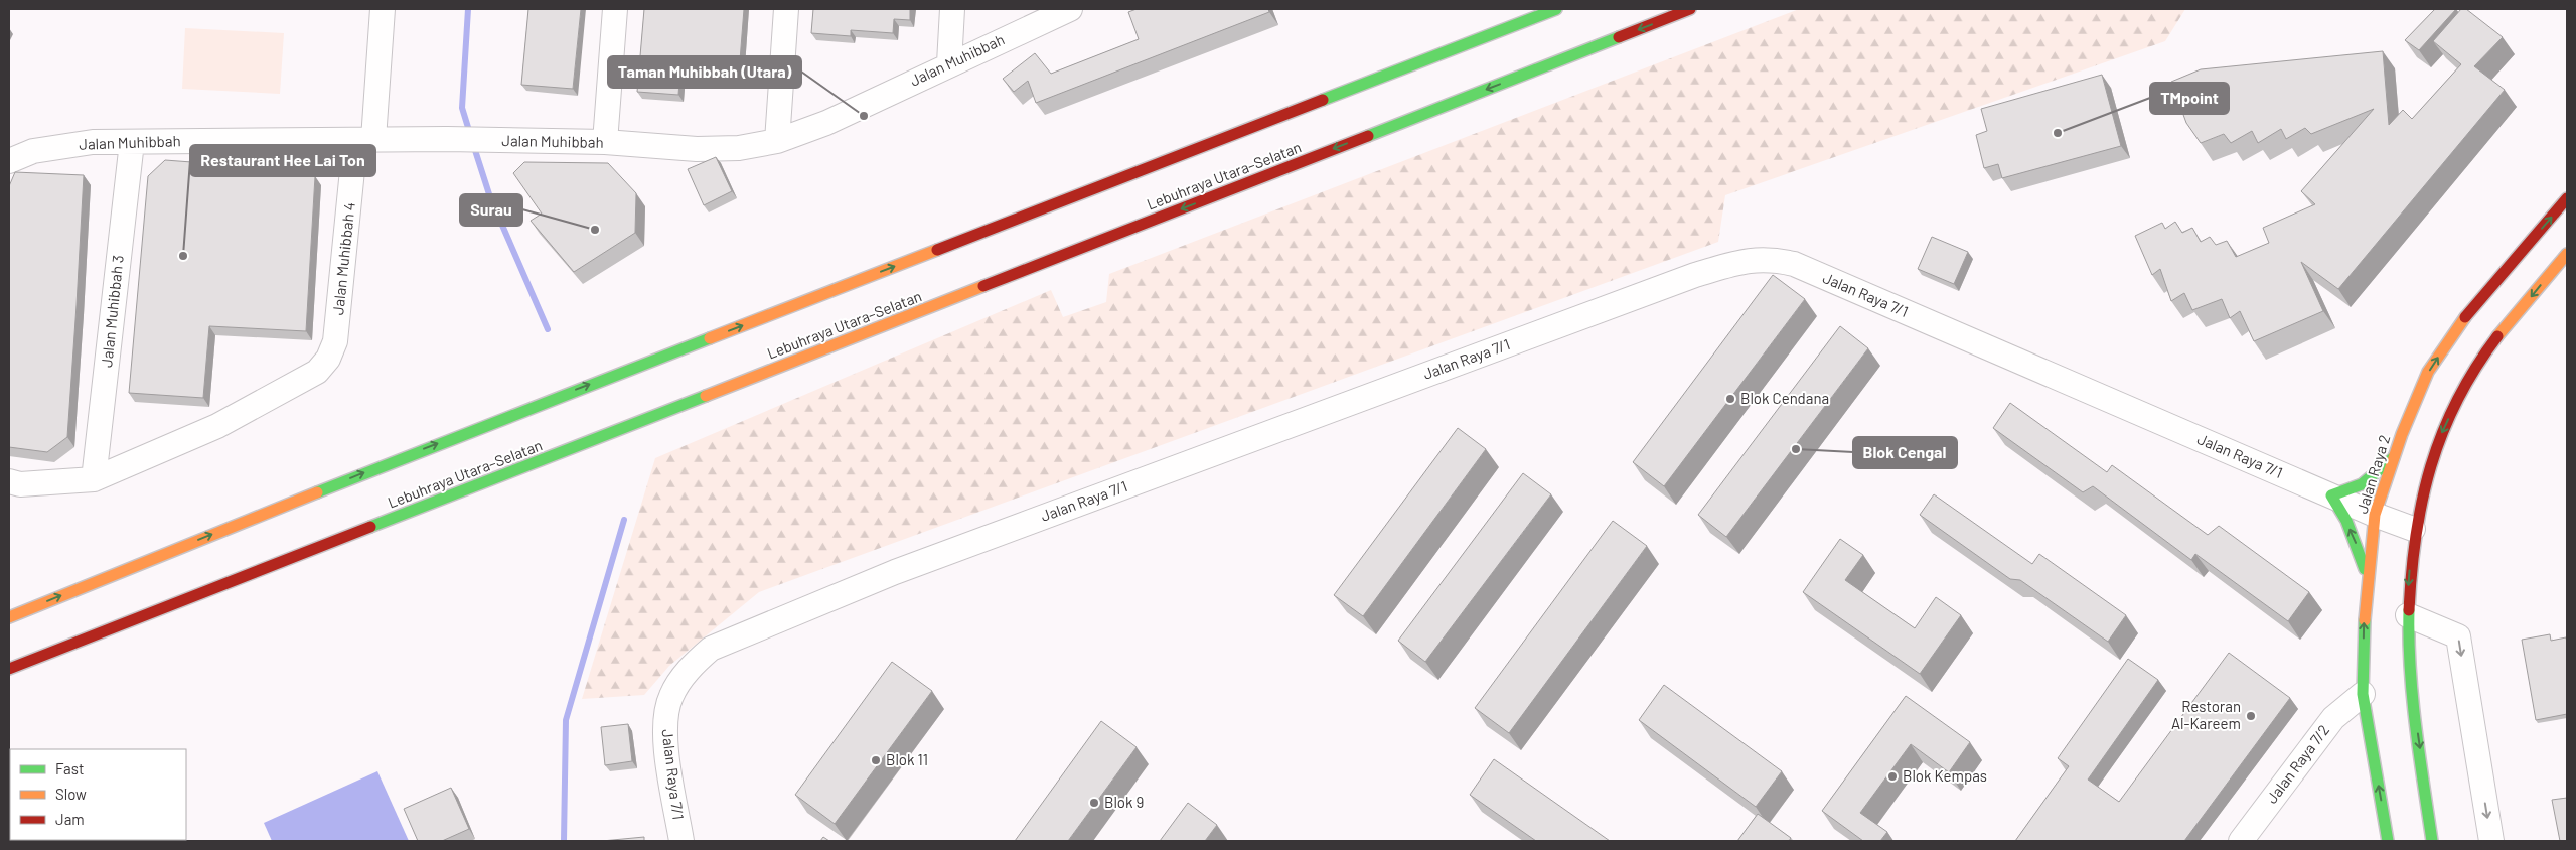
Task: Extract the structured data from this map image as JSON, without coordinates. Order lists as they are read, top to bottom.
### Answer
{
  "streets": {
    "main road": ["Lebuhraya Utara–Selatan", "Jalan Raya 2"],
    "street": [
      "Jalan Muhibbah",
      "Jalan Muhibbah 4",
      "Jalan Raya 7/1",
      "Jalan Muhibbah 3",
      "Jalan Raya 7/2"
    ]
  },
  "crossings": [
    ["Jalan Muhibbah", "Jalan Muhibbah 4"],
    ["Jalan Muhibbah", "Jalan Muhibbah 3"],
    ["Jalan Muhibbah 4", "Jalan Muhibbah 3"],
    ["Jalan Raya 7/1", "Jalan Raya 2"],
    ["Jalan Raya 2", "Jalan Raya 7/2"]
  ],
  "places": [
    "Taman Muhibbah (Utara)",
    "TMpoint",
    "Surau",
    "Restaurant Hee Lai Ton",
    "Blok Cendana",
    "Blok Cengal",
    "Restoran Al-Kareem",
    "Blok 11",
    "Blok Kempas",
    "Blok 9"
  ],
  "legend": ["Fast", "Slow", "Jam"]
}
